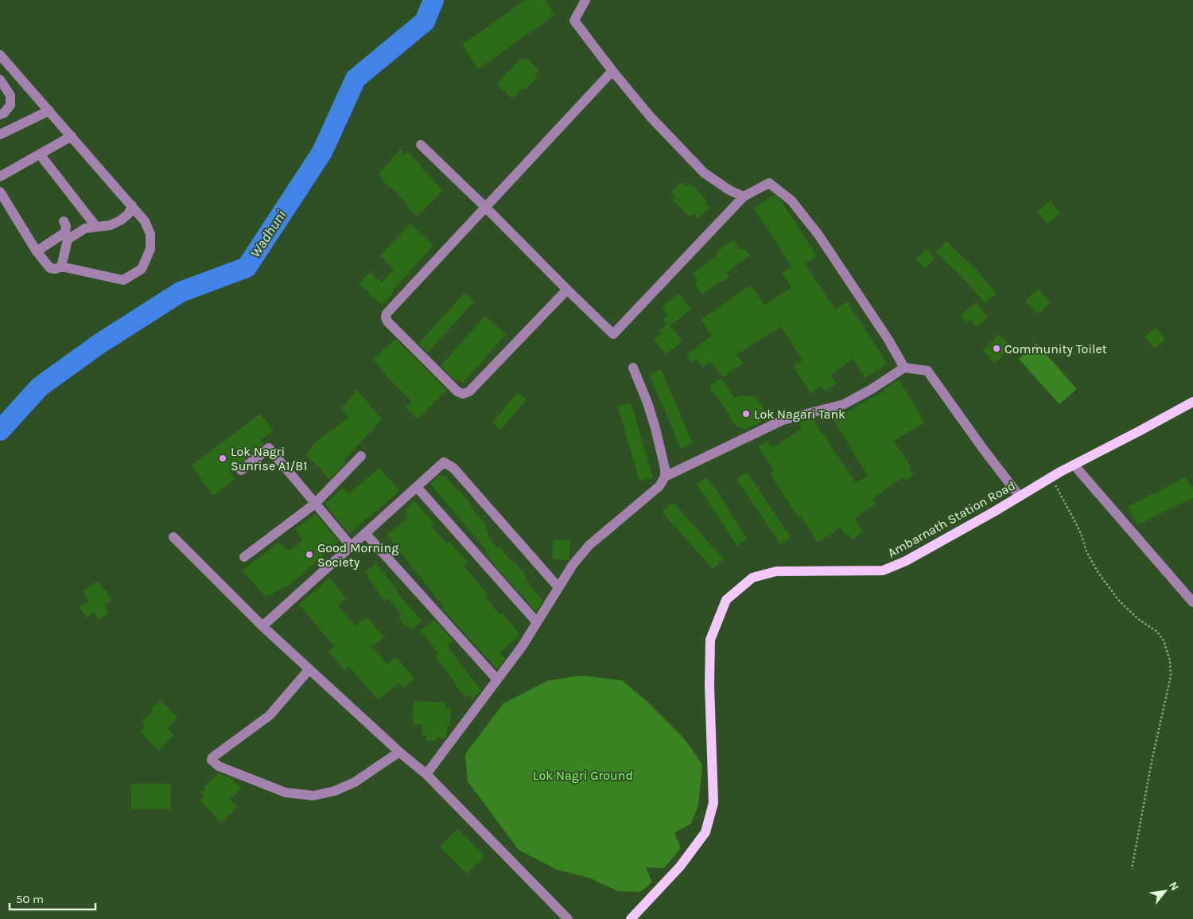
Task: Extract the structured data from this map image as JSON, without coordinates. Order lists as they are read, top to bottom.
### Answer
{
  "streets": {
    "main road": ["Ambarnath Station Road"]
  },
  "water": ["Wadhuni"],
  "parks": ["Lok Nagri Ground"],
  "places": [
    "Community Toilet",
    "Lok Nagari Tank",
    "Lok Nagri Sunrise A1/B1",
    "Good Morning Society"
  ],
  "scale_bar": "50 m",
  "north": "top right"
}
